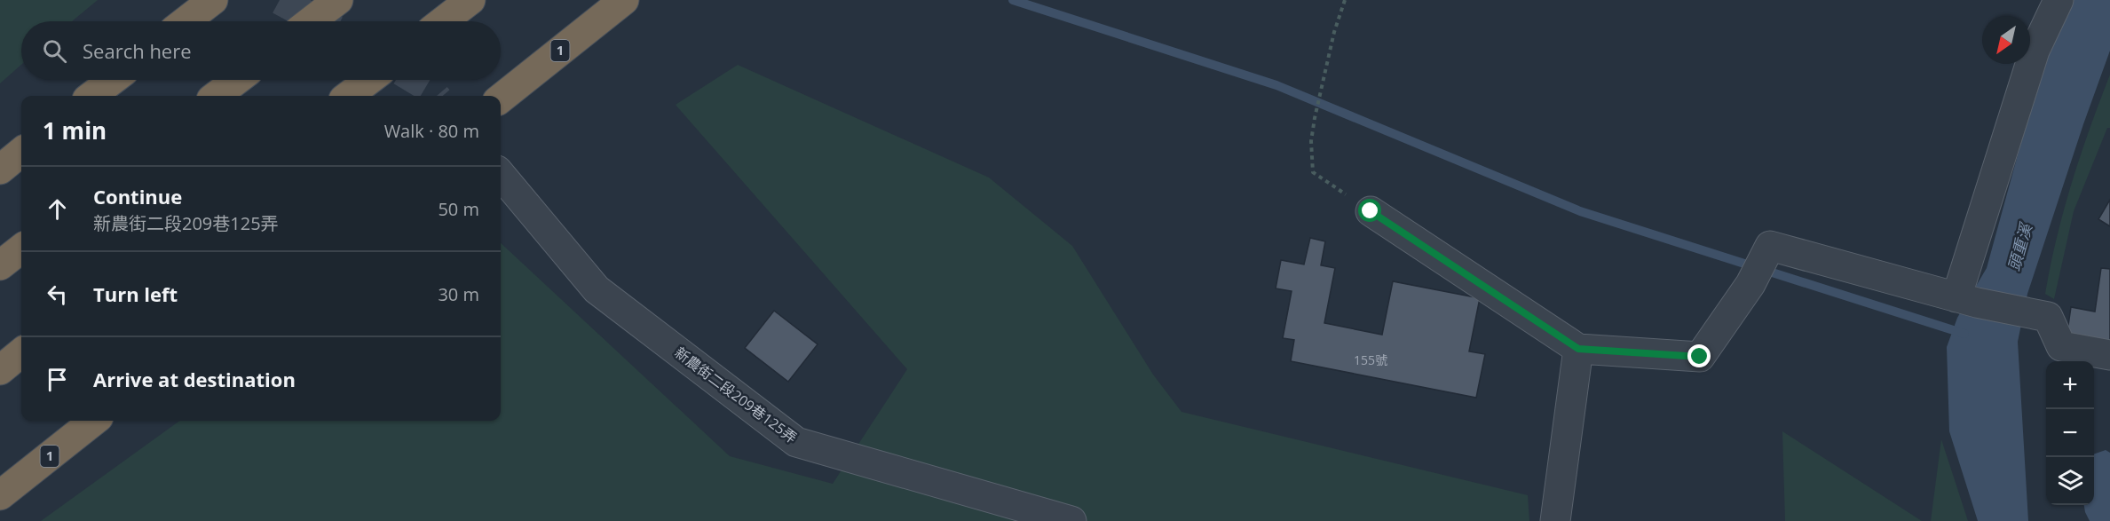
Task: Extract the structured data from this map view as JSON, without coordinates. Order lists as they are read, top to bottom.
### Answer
{
  "streets": {
    "highway": ["1"],
    "street": ["新農街二段209巷125弄"]
  },
  "water": ["頭重溪"],
  "house_numbers": ["155號"],
  "north": "bottom left",
  "page": {
    "search": "Search here",
    "heading": ["1 min", "Walk · 80 m"],
    "list": [
      ["Continue", "新農街二段209巷125弄", "50 m"],
      ["Turn left", "30 m"],
      "Arrive at destination"
    ],
    "map_buttons": ["+", "−"]
  }
}
